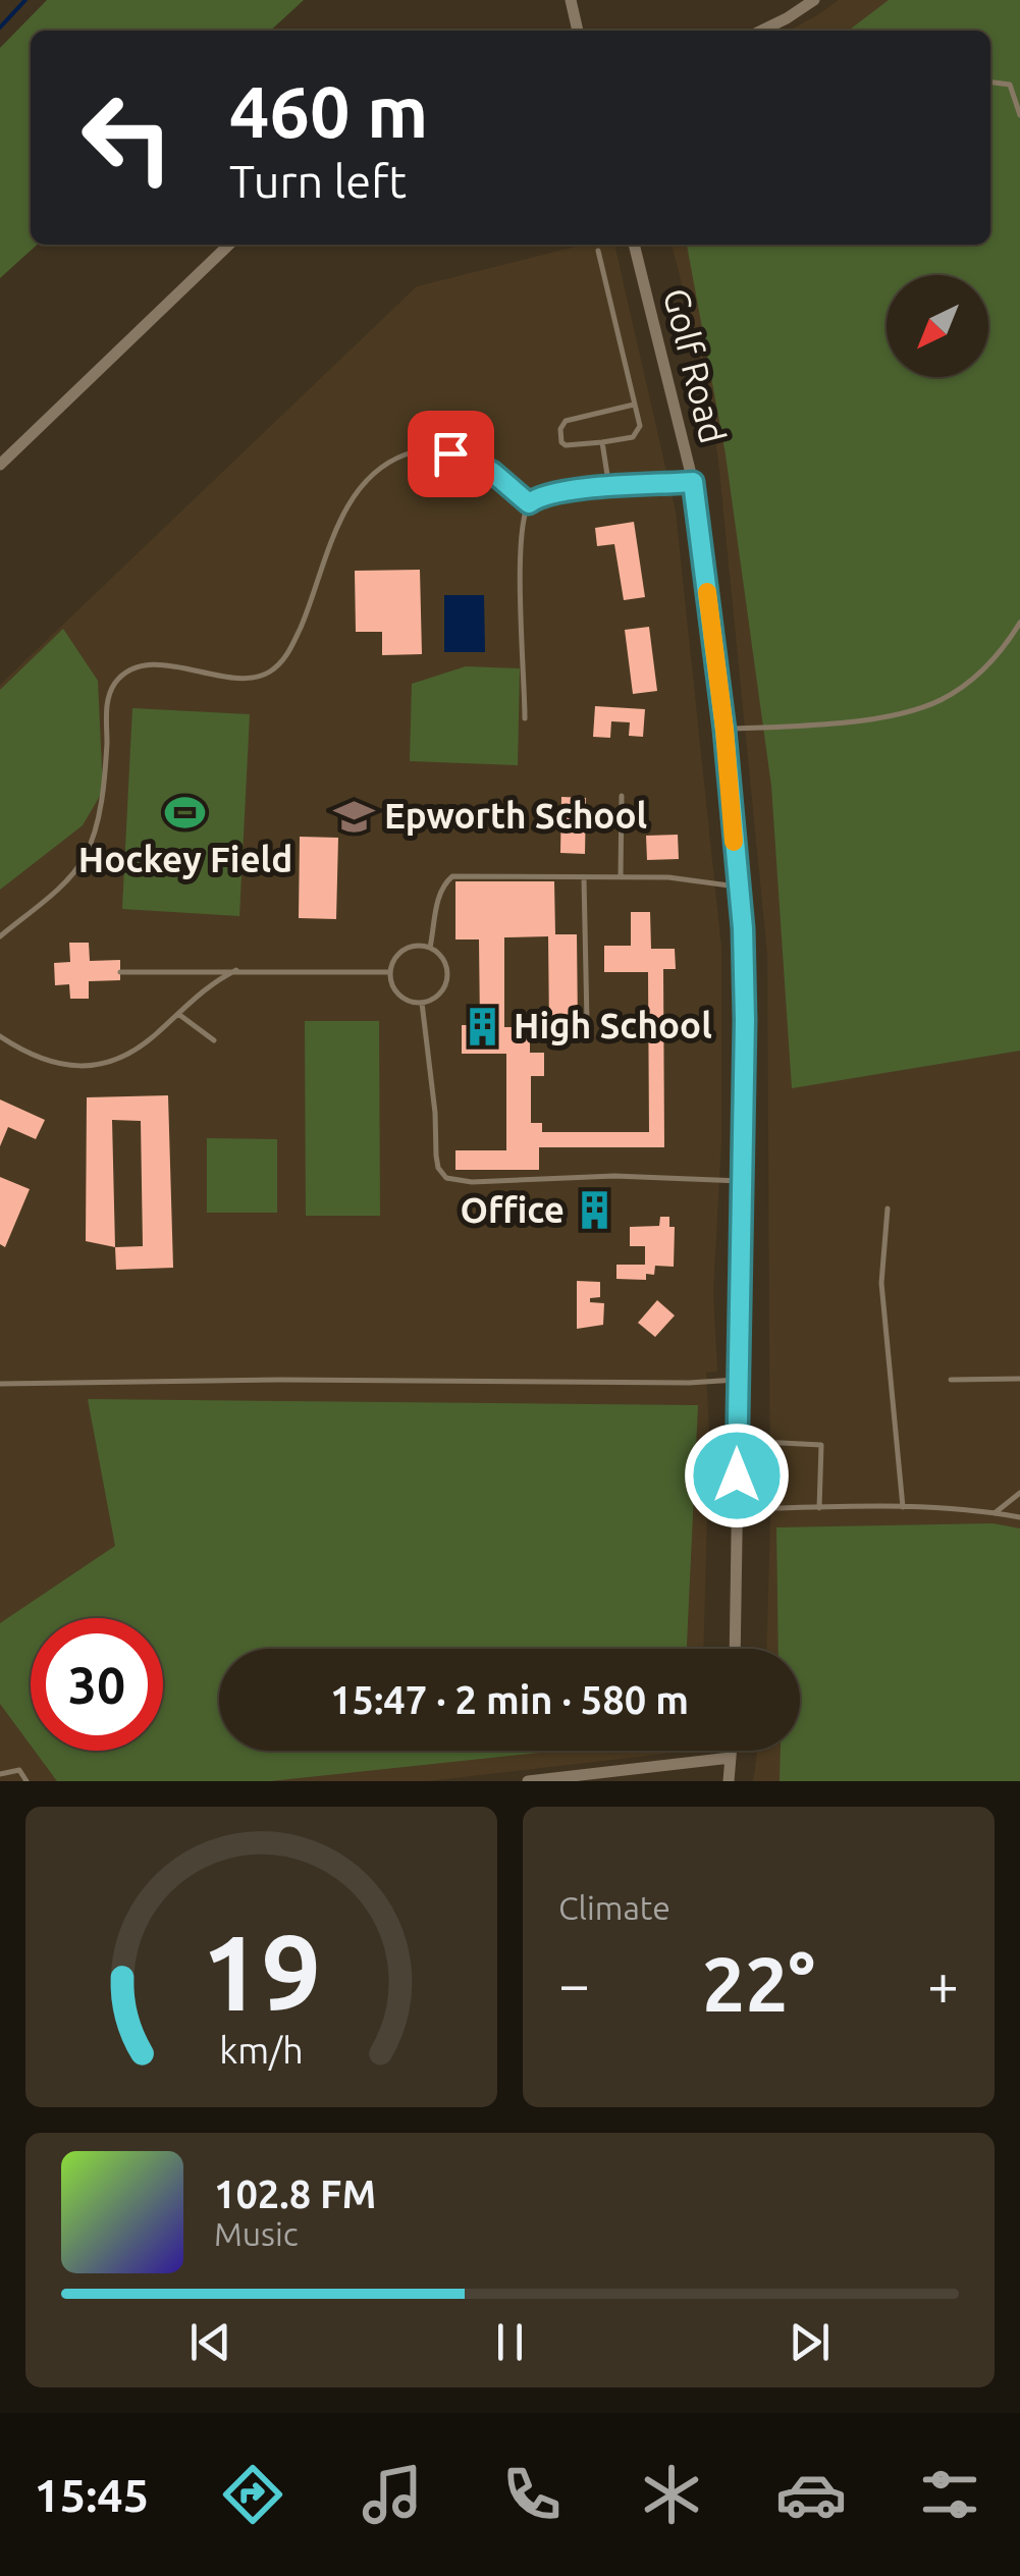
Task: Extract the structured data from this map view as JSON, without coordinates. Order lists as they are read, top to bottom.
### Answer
{
  "streets": {
    "street": ["Golf Road"]
  },
  "places": {
    "sports": ["Hockey Field"],
    "school or university": ["Epworth School"],
    "building": ["High School", "Office"]
  },
  "north": "bottom left",
  "page": {
    "turn": ["460 m", "Turn left"],
    "limit": "30",
    "trip": "15:47 · 2 min · 580 m",
    "tile": "Climate",
    "heat": ["−", "22°", "+"],
    "song": ["102.8 FM", "Music"],
    "tabs": "15:45",
    "gauge": ["19", "km/h"]
  }
}
